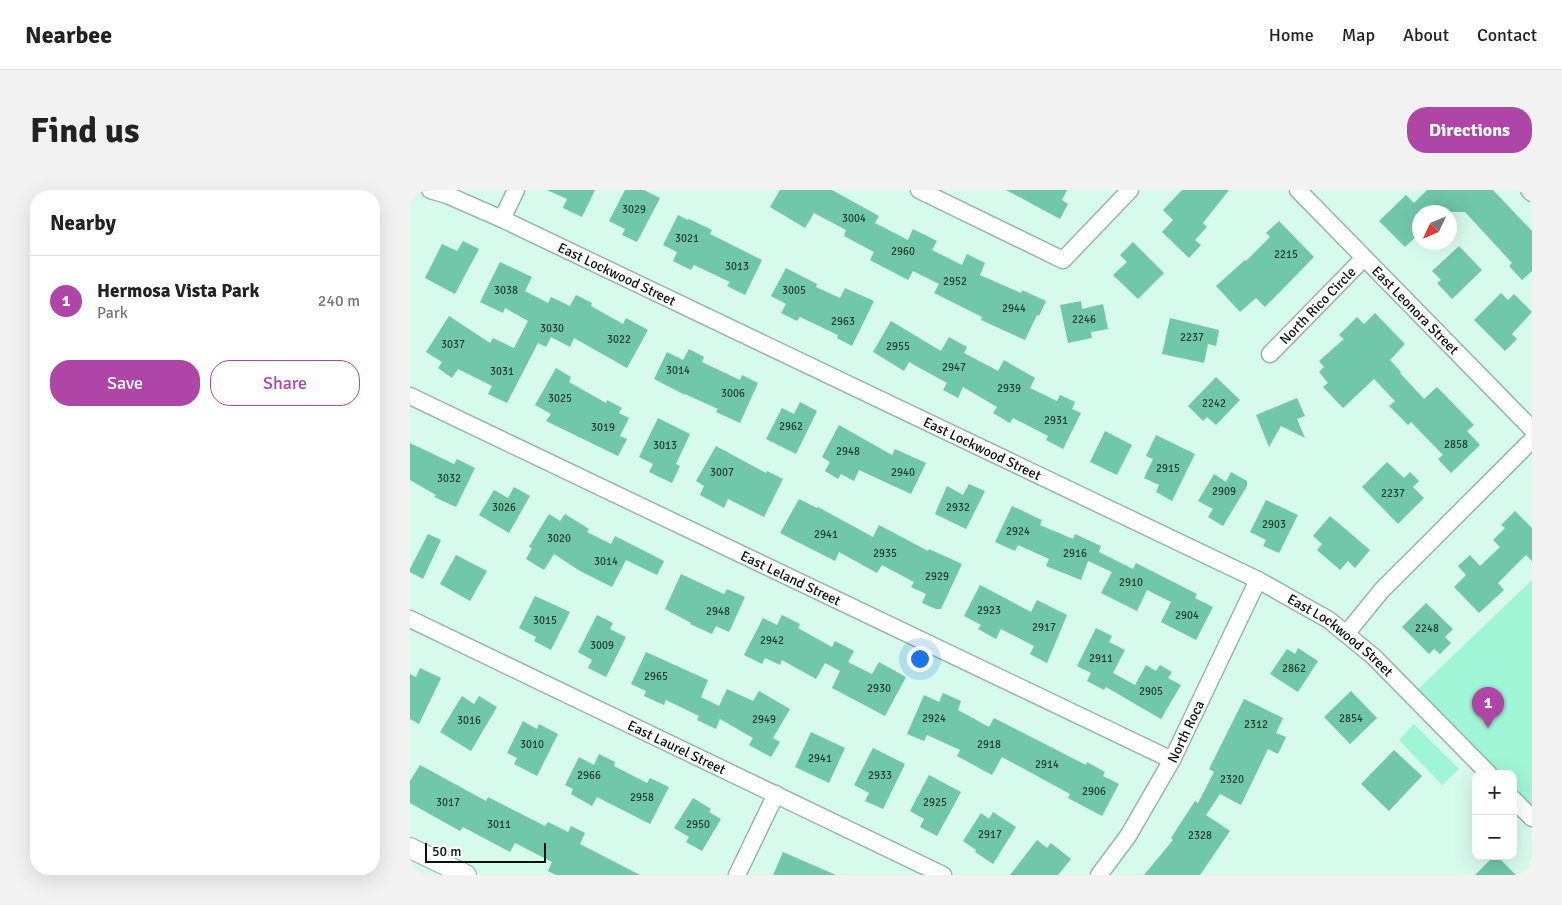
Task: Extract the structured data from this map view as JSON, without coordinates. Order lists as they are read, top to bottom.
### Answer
{
  "streets": {
    "street": [
      "East Lockwood Street",
      "North Rico Circle",
      "East Leonora Street",
      "East Leland Street",
      "North Roca",
      "East Laurel Street"
    ]
  },
  "crossings": [
    ["East Lockwood Street", "North Roca"],
    ["North Rico Circle", "East Leonora Street"],
    ["East Leland Street", "North Roca"]
  ],
  "house_numbers": [
    "3029",
    "3004",
    "3021",
    "2960",
    "2215",
    "3013",
    "2952",
    "3038",
    "3005",
    "2944",
    "2246",
    "2963",
    "3030",
    "2237",
    "3022",
    "3037",
    "2955",
    "2947",
    "3014",
    "3031",
    "2939",
    "3006",
    "3025",
    "2242",
    "2931",
    "2962",
    "3019",
    "2858",
    "3013",
    "2948",
    "2915",
    "3007",
    "2940",
    "3032",
    "2909",
    "2237",
    "3026",
    "2932",
    "2903",
    "2924",
    "2941",
    "3020",
    "2935",
    "2916",
    "3014",
    "2929",
    "2910",
    "2923",
    "2948",
    "2904",
    "3015",
    "2917",
    "2248",
    "2942",
    "3009",
    "2911",
    "2862",
    "2965",
    "2930",
    "2905",
    "2924",
    "2854",
    "2949",
    "3016",
    "2312",
    "3010",
    "2918",
    "2941",
    "2914",
    "2966",
    "2933",
    "2320",
    "2906",
    "2958",
    "3017",
    "2925",
    "3011",
    "2950",
    "2917",
    "2328"
  ],
  "scale_bar": "50 m",
  "north": "bottom left",
  "page": {
    "header": "Nearbee",
    "nav": [
      "Home",
      "Map",
      "About",
      "Contact"
    ],
    "buttons": [
      "Directions",
      ["Save", "Share"]
    ],
    "title": "Find us",
    "heading": "Nearby",
    "list": [
      {
        "mark": "1",
        "name": "Hermosa Vista Park",
        "note": "Park",
        "value": "240 m"
      }
    ],
    "pins": "1",
    "map_buttons": ["+", "−"],
    "scale": "50 m"
  }
}
